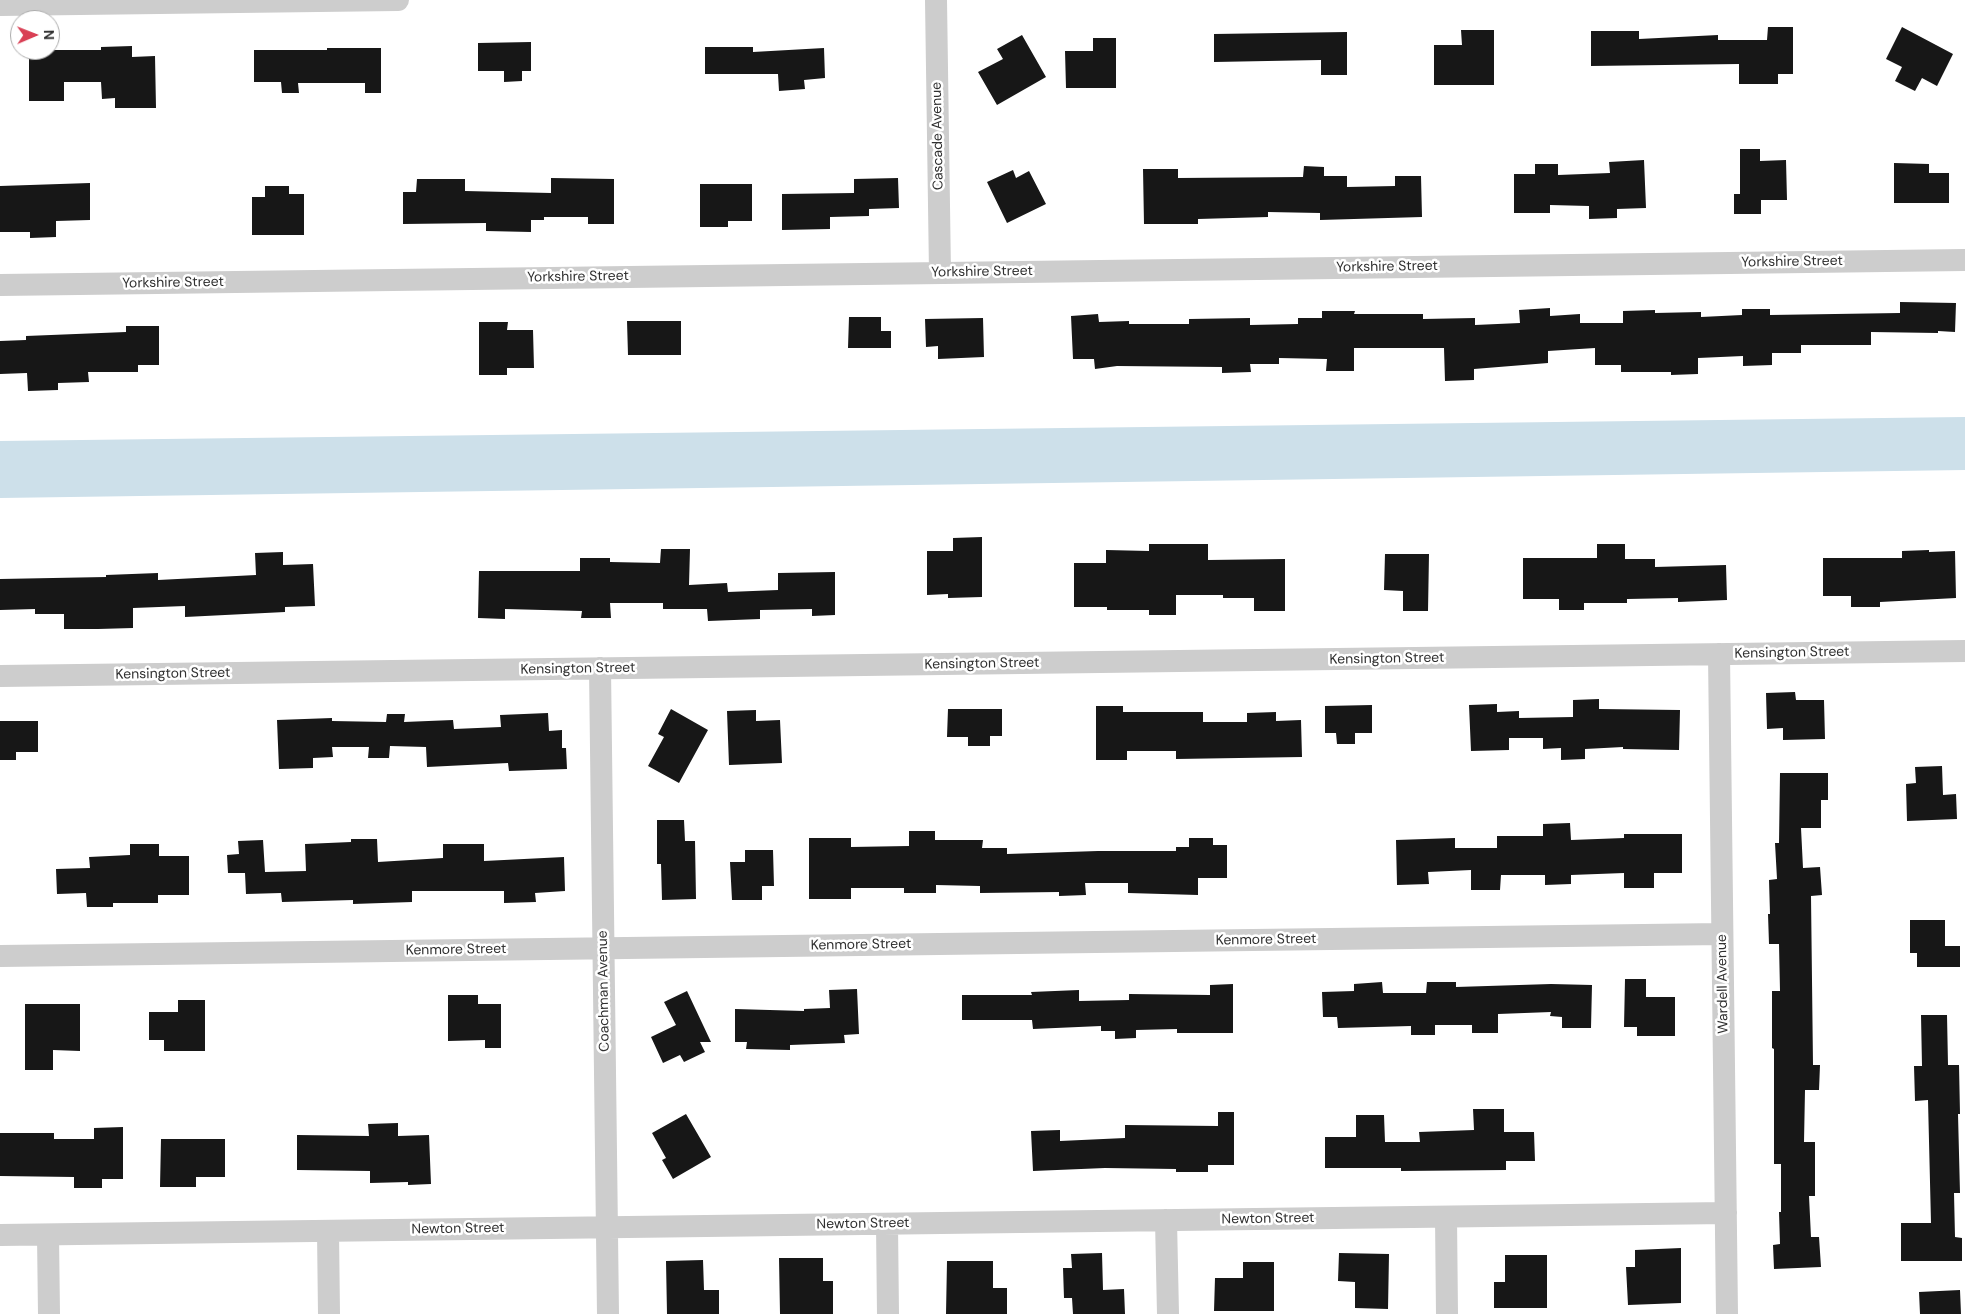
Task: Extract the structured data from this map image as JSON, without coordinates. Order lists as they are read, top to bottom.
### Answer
{
  "streets": {
    "street": [
      "Cascade Avenue",
      "Yorkshire Street",
      "Kensington Street",
      "Kenmore Street",
      "Wardell Avenue",
      "Coachman Avenue",
      "Newton Street"
    ]
  },
  "crossings": [
    ["Cascade Avenue", "Yorkshire Street"],
    ["Kensington Street", "Wardell Avenue"],
    ["Kensington Street", "Coachman Avenue"],
    ["Kenmore Street", "Wardell Avenue"],
    ["Kenmore Street", "Coachman Avenue"],
    ["Wardell Avenue", "Newton Street"],
    ["Coachman Avenue", "Newton Street"]
  ],
  "north": "right"
}
